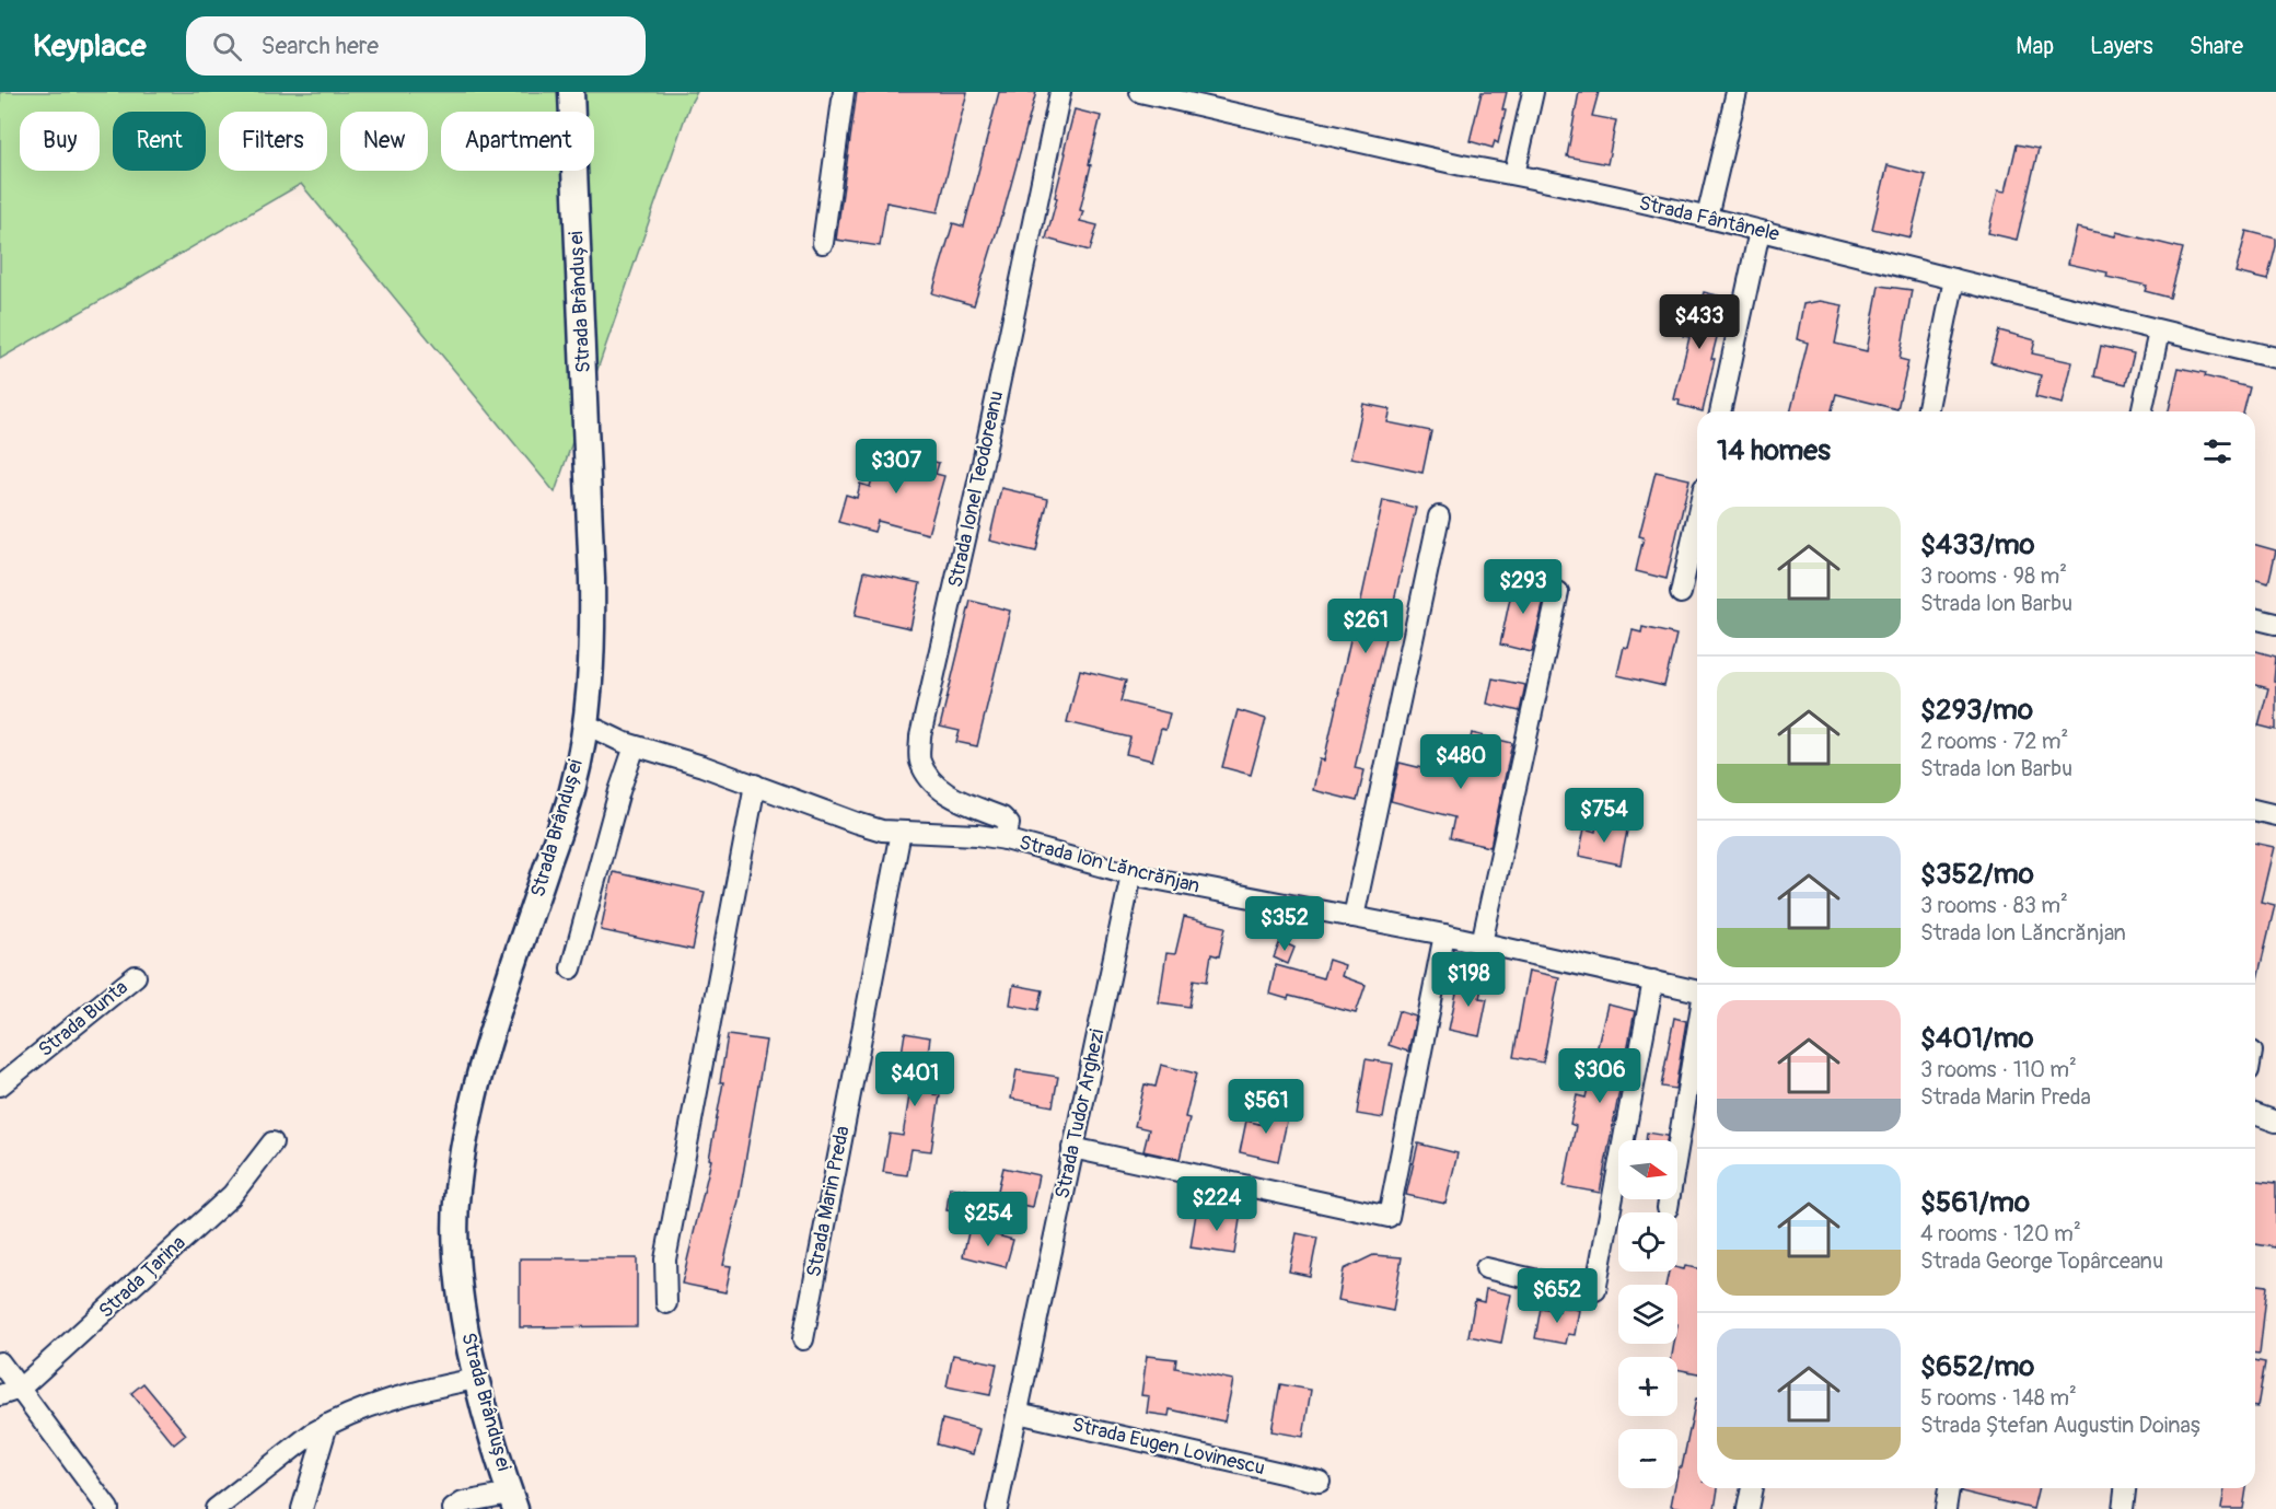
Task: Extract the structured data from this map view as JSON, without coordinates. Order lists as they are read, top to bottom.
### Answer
{
  "streets": {
    "main road": ["Strada Brândușei"],
    "street": [
      "Strada Fântânele",
      "Strada Ionel Teodoreanu",
      "Strada Ion Lăncrănjan",
      "Strada Bunta",
      "Strada Tudor Arghezi",
      "Strada Marin Preda",
      "Strada Țarina",
      "Strada Eugen Lovinescu"
    ]
  },
  "crossings": [
    ["Strada Brândușei", "Strada Ion Lăncrănjan"],
    ["Strada Ionel Teodoreanu", "Strada Ion Lăncrănjan"],
    ["Strada Ion Lăncrănjan", "Strada Tudor Arghezi"],
    ["Strada Ion Lăncrănjan", "Strada Marin Preda"],
    ["Strada Tudor Arghezi", "Strada Eugen Lovinescu"]
  ],
  "north": "right",
  "page": {
    "header": "Keyplace",
    "search": "Search here",
    "nav": ["Map", "Layers", "Share"],
    "chip": [
      "Buy",
      "Rent",
      "Filters",
      "New",
      "Apartment"
    ],
    "price": [
      "$433",
      "$307",
      "$293",
      "$261",
      "$480",
      "$754",
      "$352",
      "$198",
      "$306",
      "$401",
      "$561",
      "$224",
      "$254",
      "$652"
    ],
    "heading": "14 homes",
    "list": [
      {
        "name": "$433/mo",
        "note": "3 rooms · 98 m² · Strada Ion Barbu"
      },
      {
        "name": "$293/mo",
        "note": "2 rooms · 72 m² · Strada Ion Barbu"
      },
      {
        "name": "$352/mo",
        "note": "3 rooms · 83 m² · Strada Ion Lăncrănjan"
      },
      {
        "name": "$401/mo",
        "note": "3 rooms · 110 m² · Strada Marin Preda"
      },
      {
        "name": "$561/mo",
        "note": "4 rooms · 120 m² · Strada George Topârceanu"
      },
      {
        "name": "$652/mo",
        "note": "5 rooms · 148 m² · Strada Ștefan Augustin Doinaș"
      }
    ],
    "map_buttons": ["+", "−"]
  }
}
